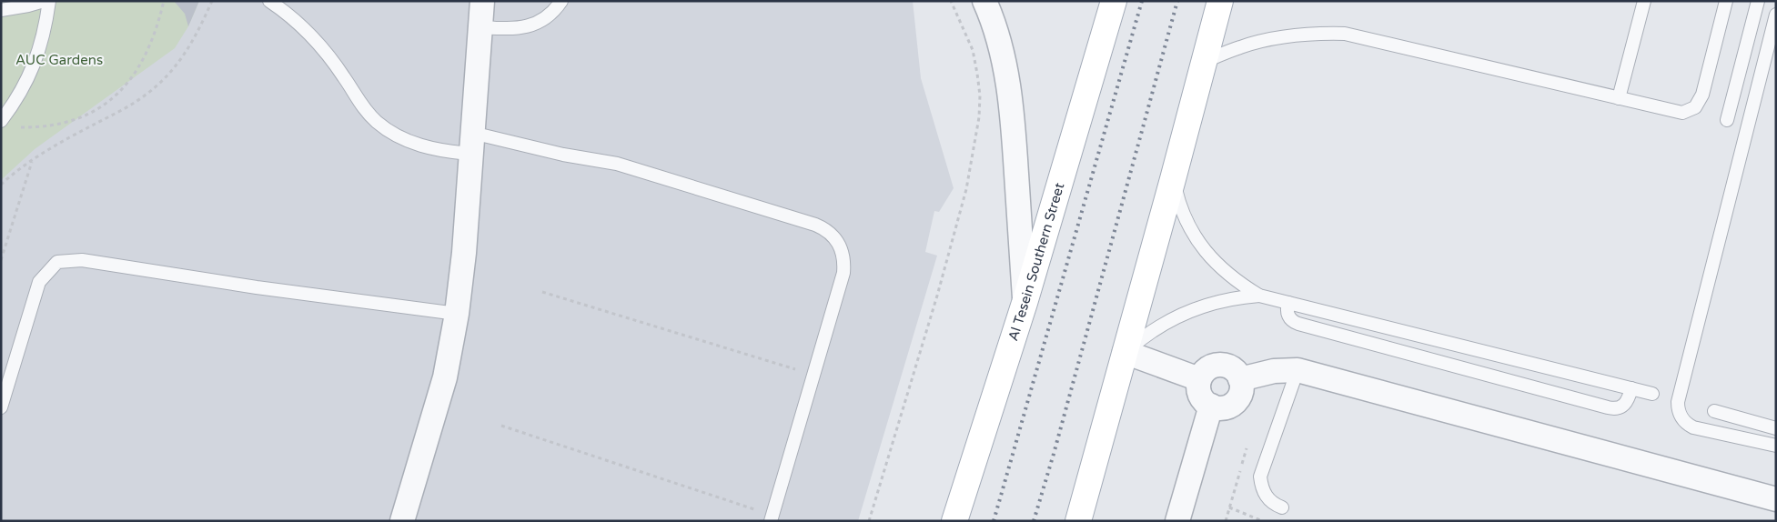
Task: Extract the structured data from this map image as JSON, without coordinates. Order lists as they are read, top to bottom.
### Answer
{
  "streets": {
    "main road": ["Al Tesein Southern Street"]
  },
  "parks": ["AUC Gardens"]
}
